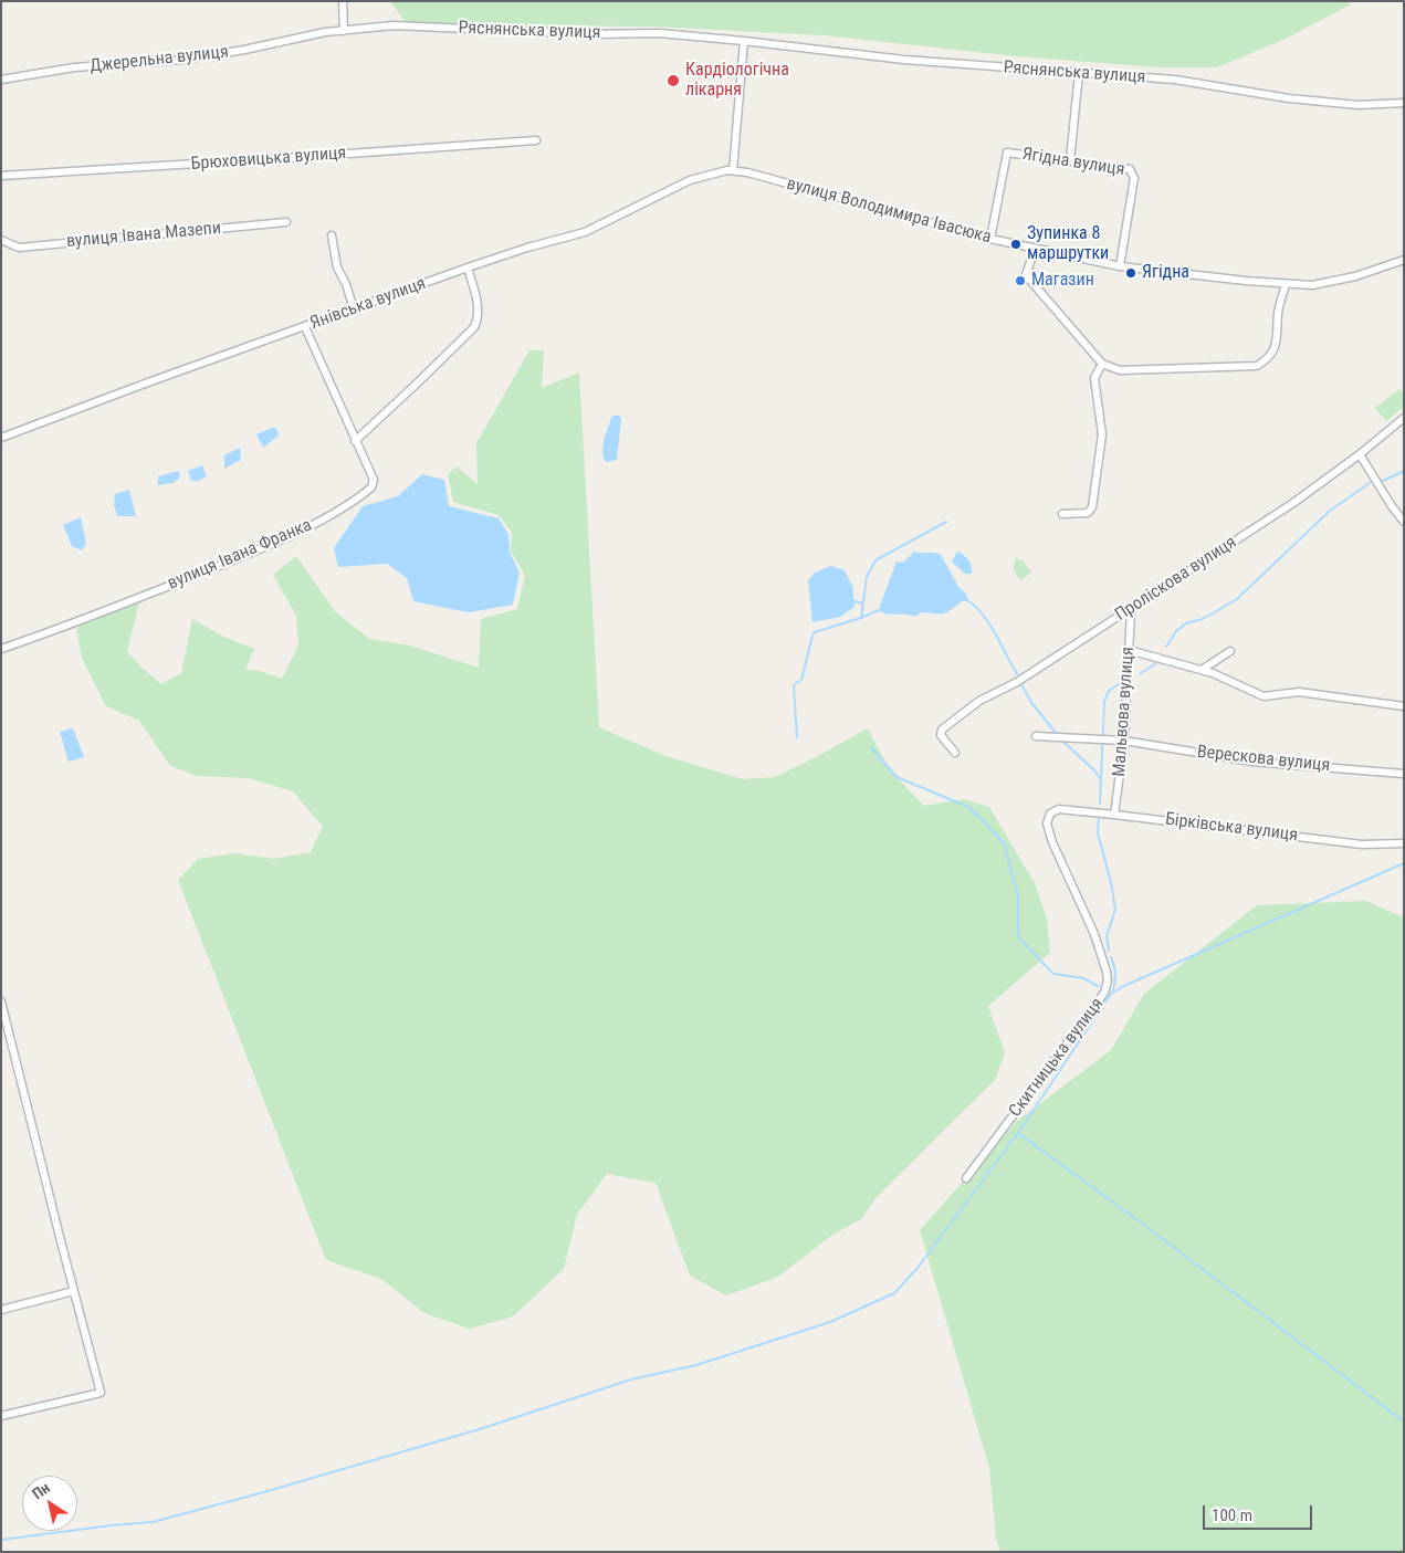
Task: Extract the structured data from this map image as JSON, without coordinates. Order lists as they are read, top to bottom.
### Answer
{
  "streets": {
    "street": [
      "Ряснянська вулиця",
      "Джерельна вулиця",
      "Брюховицька вулиця",
      "Ягідна вулиця",
      "вулиця Володимира Івасюка",
      "вулиця Івана Мазепи",
      "Янівська вулиця",
      "вулиця Івана Франка",
      "Проліскова вулиця",
      "Мальвова вулиця",
      "Верескова вулиця",
      "Бірківська вулиця",
      "Скитницька вулиця"
    ]
  },
  "crossings": [
    ["Ряснянська вулиця", "Джерельна вулиця"],
    ["Ягідна вулиця", "вулиця Володимира Івасюка"],
    ["вулиця Володимира Івасюка", "Янівська вулиця"],
    ["Янівська вулиця", "вулиця Івана Франка"],
    ["Проліскова вулиця", "Мальвова вулиця"],
    ["Мальвова вулиця", "Верескова вулиця"],
    ["Мальвова вулиця", "Бірківська вулиця"],
    ["Бірківська вулиця", "Скитницька вулиця"]
  ],
  "places": [
    "Кардіологічна лікарня",
    "Зупинка 8 маршрутки",
    "Ягідна",
    "Магазин"
  ],
  "scale_bar": "100 m",
  "north": "top left"
}
